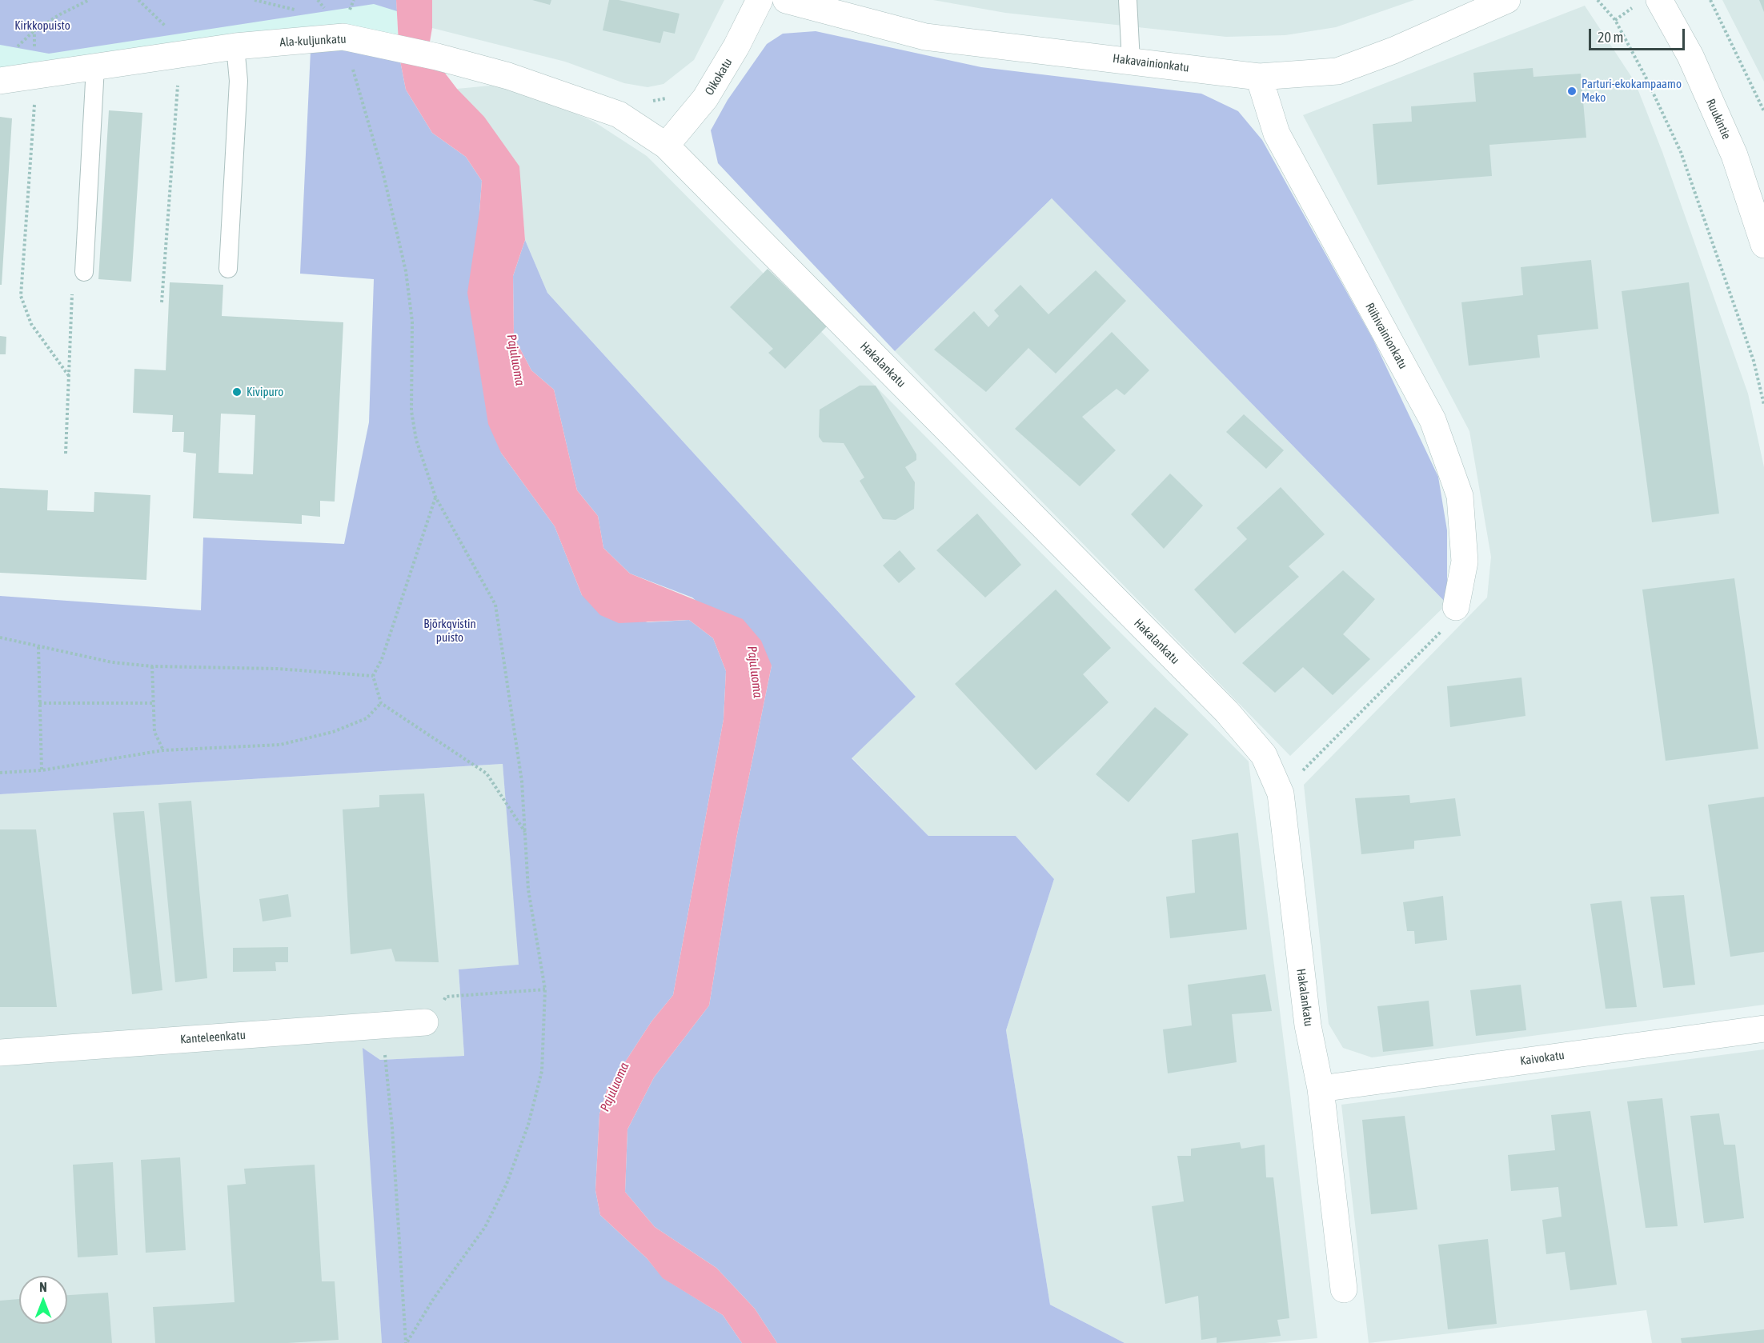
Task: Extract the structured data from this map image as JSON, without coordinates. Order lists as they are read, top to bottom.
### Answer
{
  "streets": {
    "street": [
      "Ala-kuljunkatu",
      "Hakavainionkatu",
      "Oikokatu",
      "Ruukintie",
      "Riihivainionkatu",
      "Hakalankatu",
      "Kanteleenkatu",
      "Kaivokatu"
    ]
  },
  "crossings": [
    ["Ala-kuljunkatu", "Oikokatu"],
    ["Ala-kuljunkatu", "Hakalankatu"],
    ["Hakavainionkatu", "Riihivainionkatu"],
    ["Oikokatu", "Hakalankatu"],
    ["Hakalankatu", "Kaivokatu"]
  ],
  "water": ["Pajuluoma"],
  "parks": ["Kirkkopuisto", "Björkqvistin puisto"],
  "places": ["Parturi-ekokampaamo Meko", "Kivipuro"],
  "scale_bar": "20 m",
  "north": "top"
}
